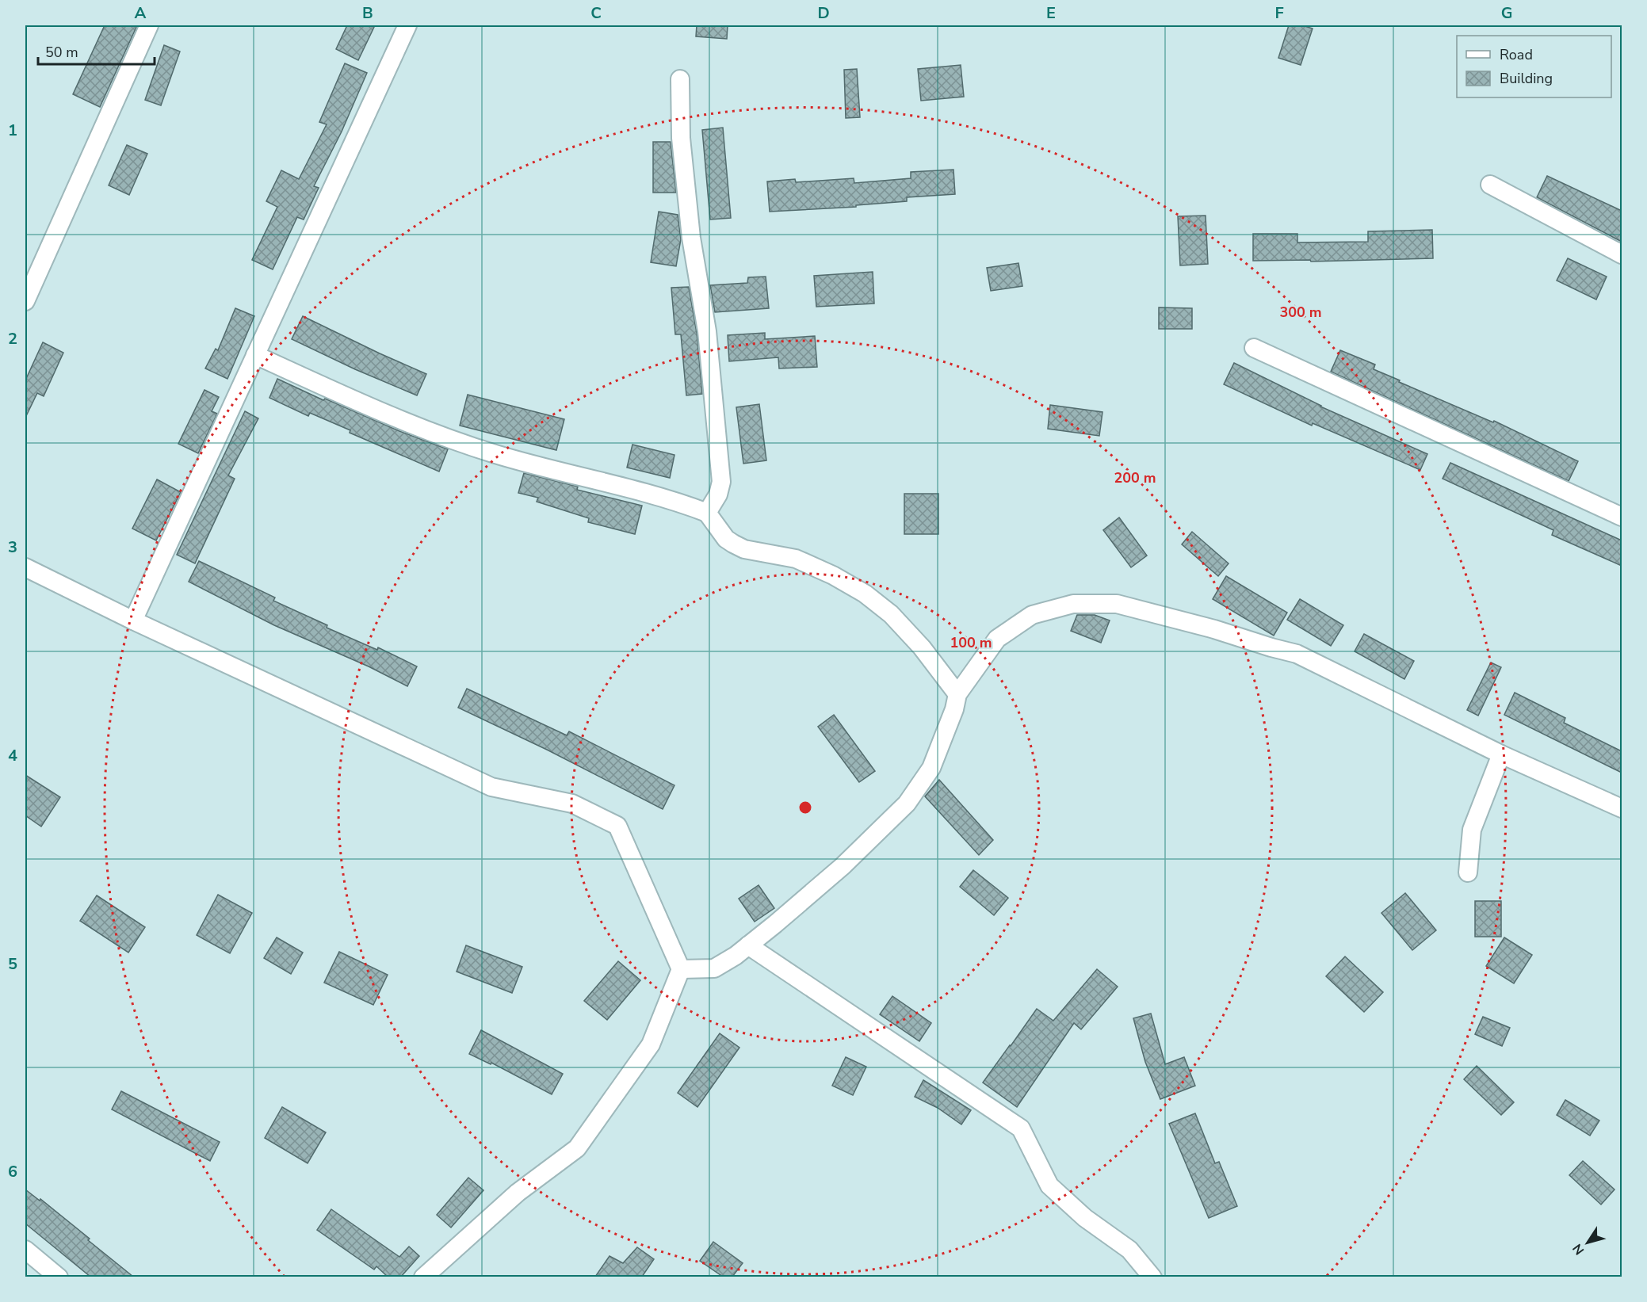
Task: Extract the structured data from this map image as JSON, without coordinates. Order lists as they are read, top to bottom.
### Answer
{
  "legend": ["Road", "Building"],
  "scale_bar": "50 m",
  "north": "bottom left",
  "grid": {
    "columns": [
      "A",
      "B",
      "C",
      "D",
      "E",
      "F",
      "G"
    ],
    "rows": [
      "1",
      "2",
      "3",
      "4",
      "5",
      "6"
    ]
  },
  "rings": ["300 m", "200 m", "100 m"]
}
